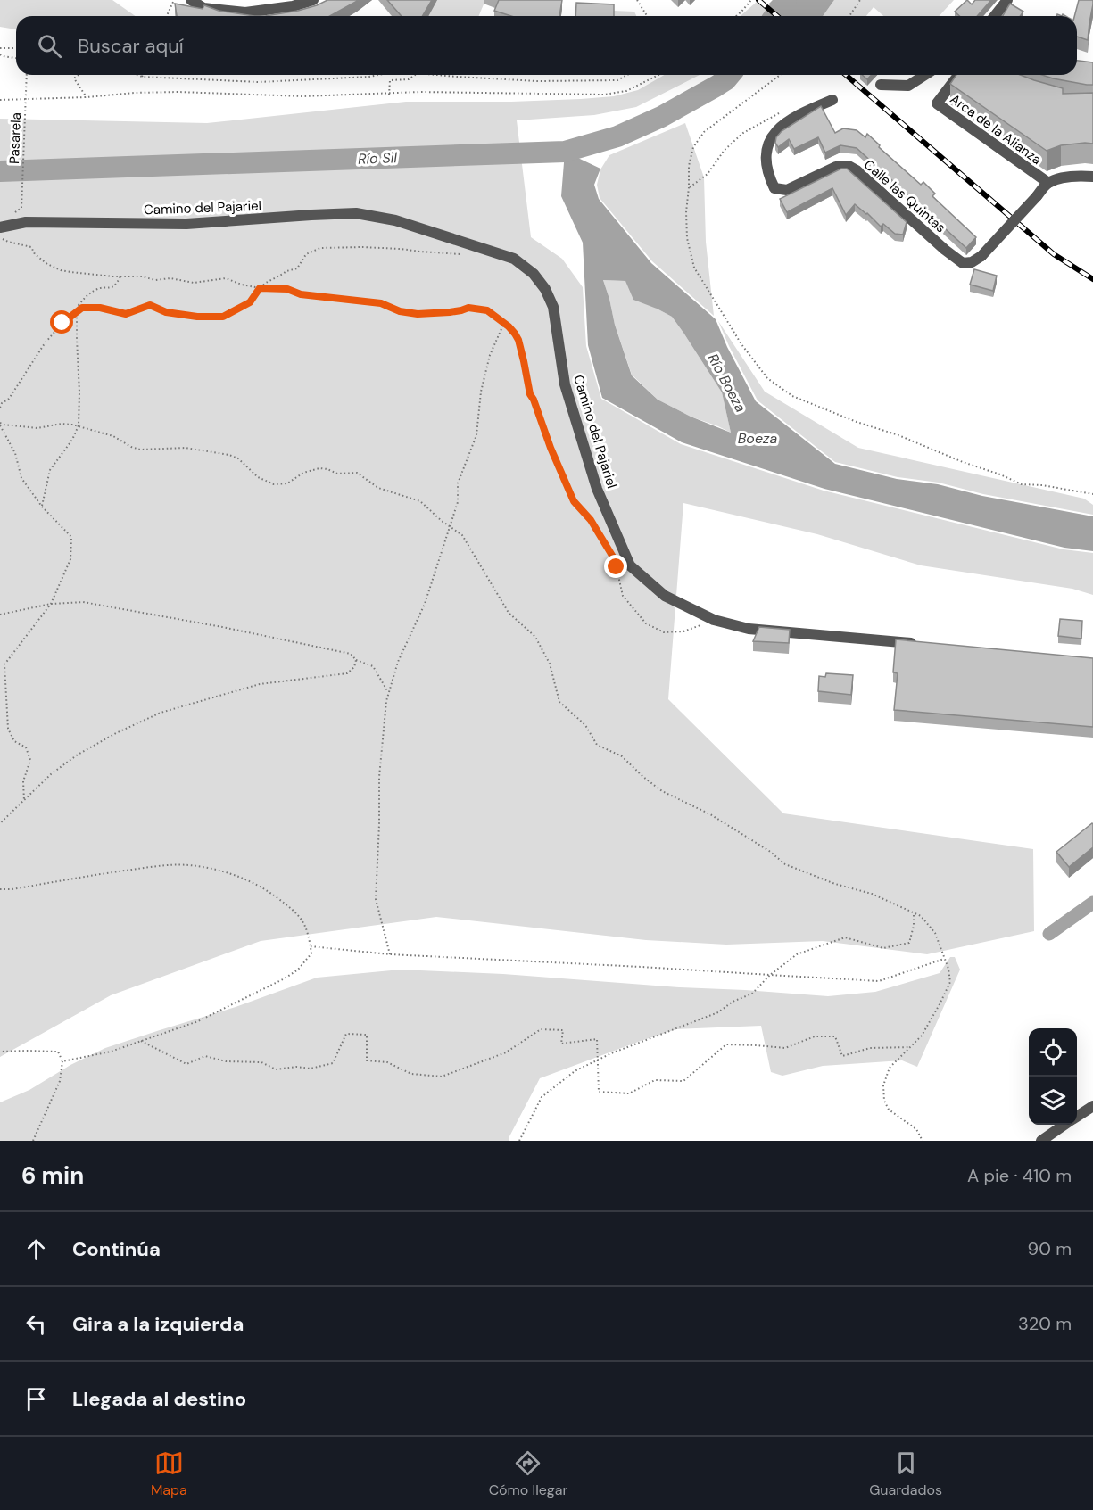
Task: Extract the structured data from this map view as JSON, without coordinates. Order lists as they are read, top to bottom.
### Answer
{
  "streets": {
    "street": ["Arca de la Alianza", "Calle las Quintas", "Camino del Pajariel"],
    "path": ["Pasarela"]
  },
  "crossings": [
    ["Arca de la Alianza", "Calle las Quintas"]
  ],
  "water": ["Río Sil", "Río Boeza", "Boeza"],
  "page": {
    "search": "Buscar aquí",
    "heading": ["6 min", "A pie · 410 m"],
    "list": [
      ["Continúa", "90 m"],
      ["Gira a la izquierda", "320 m"],
      "Llegada al destino"
    ],
    "nav": ["Mapa", "Cómo llegar", "Guardados"]
  }
}
